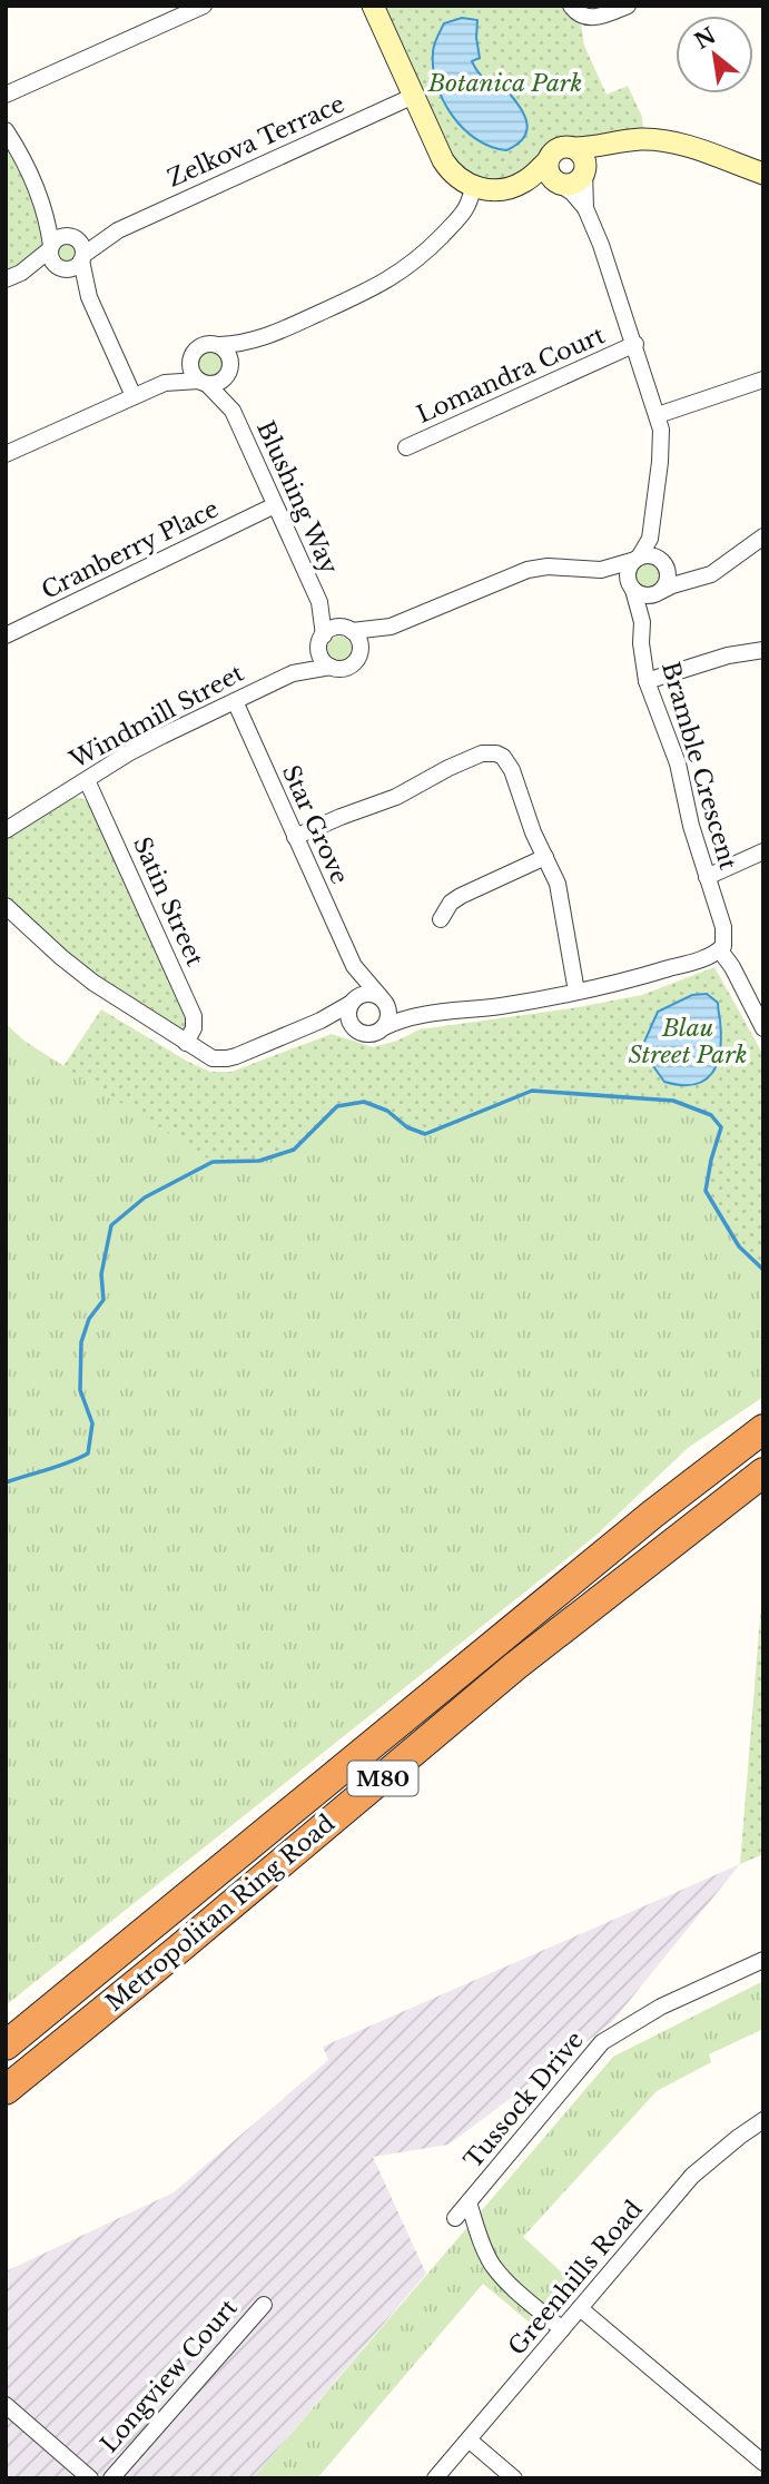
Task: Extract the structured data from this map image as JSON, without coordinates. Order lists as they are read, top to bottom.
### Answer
{
  "streets": {
    "highway": ["M80", "Metropolitan Ring Road"],
    "street": [
      "Zelkova Terrace",
      "Lomandra Court",
      "Blushing Way",
      "Cranberry Place",
      "Windmill Street",
      "Bramble Crescent",
      "Star Grove",
      "Satin Street",
      "Tussock Drive",
      "Greenhills Road",
      "Longview Court"
    ]
  },
  "crossings": [
    ["Blushing Way", "Cranberry Place"],
    ["Blushing Way", "Windmill Street"],
    ["Windmill Street", "Star Grove"],
    ["Windmill Street", "Satin Street"]
  ],
  "parks": ["Botanica Park", "Blau Street Park"],
  "north": "top left"
}
